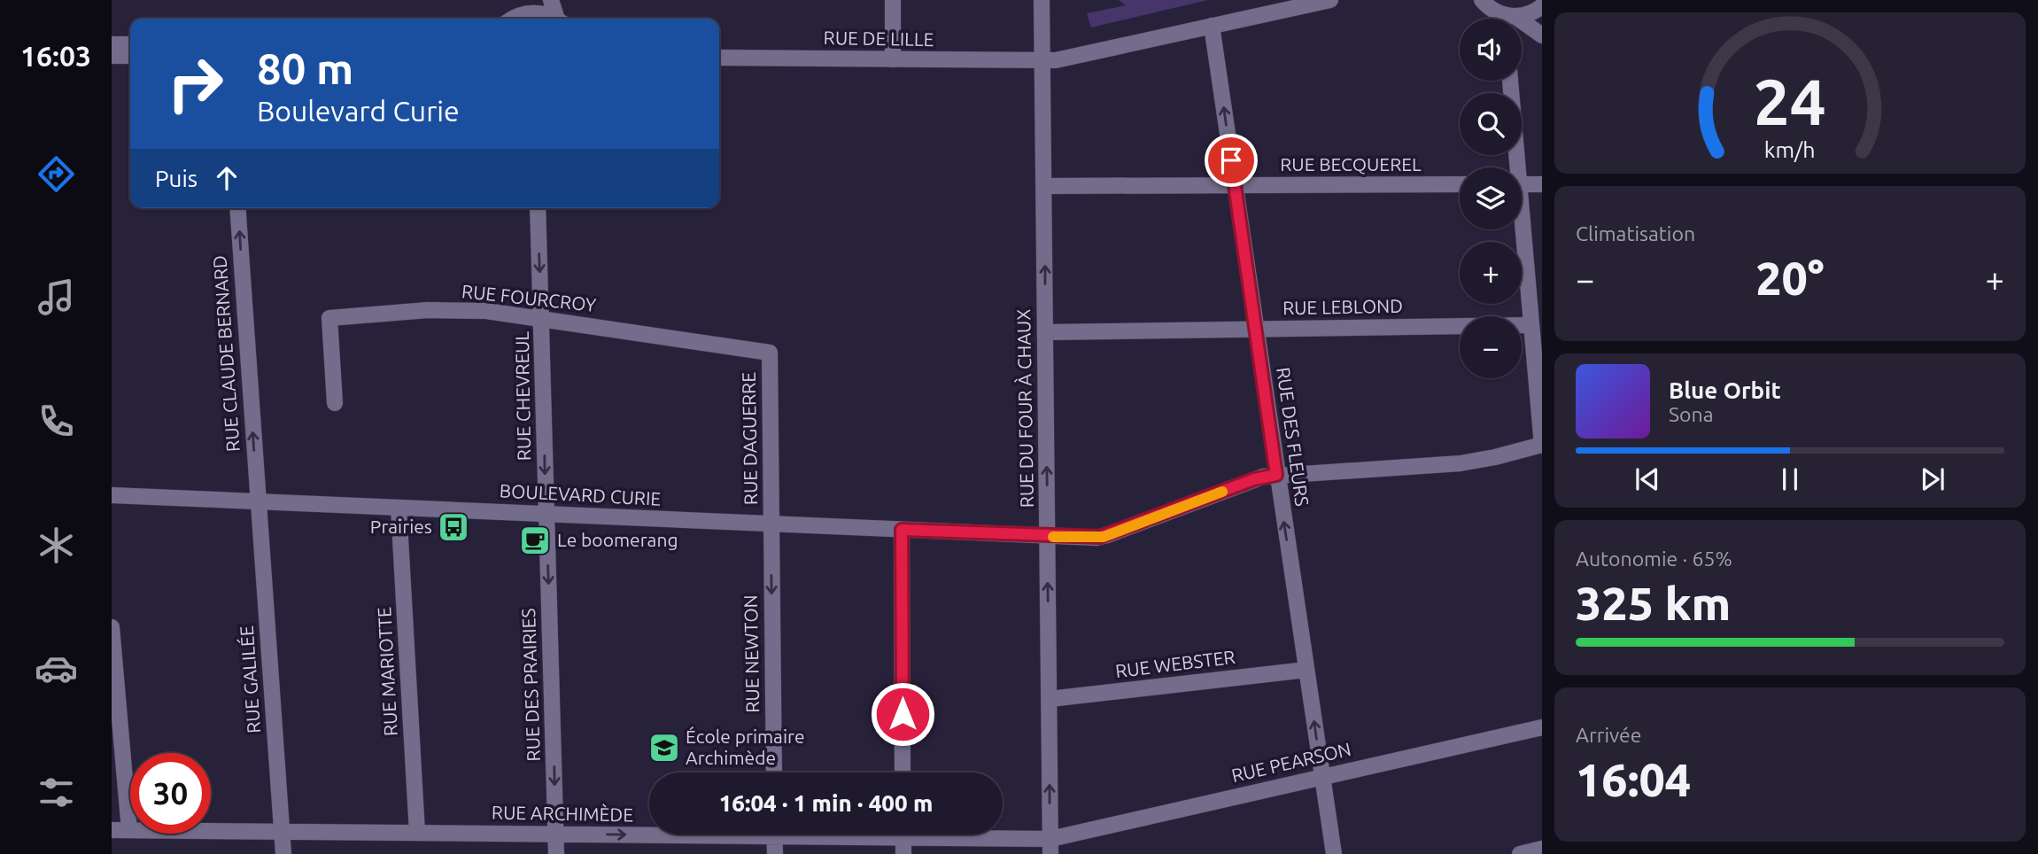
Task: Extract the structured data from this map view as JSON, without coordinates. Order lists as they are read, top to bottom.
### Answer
{
  "streets": {
    "street": [
      "RUE DE LILLE",
      "RUE BECQUEREL",
      "RUE FOURCROY",
      "RUE LEBLOND",
      "RUE CLAUDE BERNARD",
      "RUE CHEVREUL",
      "RUE DU FOUR À CHAUX",
      "RUE DES FLEURS",
      "RUE DAGUERRE",
      "BOULEVARD CURIE",
      "RUE NEWTON",
      "RUE WEBSTER",
      "RUE MARIOTTE",
      "RUE GALILÉE",
      "RUE DES PRAIRIES",
      "RUE PEARSON",
      "RUE ARCHIMÈDE"
    ]
  },
  "crossings": [
    ["RUE DE LILLE", "RUE DU FOUR À CHAUX"],
    ["RUE DE LILLE", "RUE DES FLEURS"],
    ["RUE BECQUEREL", "RUE DU FOUR À CHAUX"],
    ["RUE BECQUEREL", "RUE DES FLEURS"],
    ["RUE FOURCROY", "RUE CHEVREUL"],
    ["RUE FOURCROY", "RUE DAGUERRE"],
    ["RUE LEBLOND", "RUE DU FOUR À CHAUX"],
    ["RUE LEBLOND", "RUE DES FLEURS"],
    ["RUE CLAUDE BERNARD", "BOULEVARD CURIE"],
    ["RUE CLAUDE BERNARD", "RUE GALILÉE"],
    ["RUE CHEVREUL", "BOULEVARD CURIE"],
    ["RUE CHEVREUL", "RUE DES PRAIRIES"],
    ["RUE DU FOUR À CHAUX", "BOULEVARD CURIE"],
    ["RUE DU FOUR À CHAUX", "RUE WEBSTER"],
    ["RUE DU FOUR À CHAUX", "RUE PEARSON"],
    ["RUE DU FOUR À CHAUX", "RUE ARCHIMÈDE"],
    ["RUE DES FLEURS", "BOULEVARD CURIE"],
    ["RUE DES FLEURS", "RUE WEBSTER"],
    ["RUE DES FLEURS", "RUE PEARSON"],
    ["RUE DAGUERRE", "BOULEVARD CURIE"],
    ["RUE DAGUERRE", "RUE NEWTON"],
    ["BOULEVARD CURIE", "RUE NEWTON"],
    ["BOULEVARD CURIE", "RUE MARIOTTE"],
    ["BOULEVARD CURIE", "RUE GALILÉE"],
    ["BOULEVARD CURIE", "RUE DES PRAIRIES"],
    ["RUE MARIOTTE", "RUE ARCHIMÈDE"],
    ["RUE GALILÉE", "RUE ARCHIMÈDE"],
    ["RUE DES PRAIRIES", "RUE ARCHIMÈDE"],
    ["RUE PEARSON", "RUE ARCHIMÈDE"]
  ],
  "one_way": [
    "RUE CLAUDE BERNARD",
    "RUE CHEVREUL",
    "RUE DU FOUR À CHAUX",
    "RUE DES FLEURS",
    "RUE DES PRAIRIES"
  ],
  "places": {
    "bus stop": ["Prairies"],
    "cafe": ["Le boomerang"],
    "school or university": ["École primaire Archimède"]
  },
  "page": {
    "tabs": "16:03",
    "map_buttons": ["+", "−"],
    "turn": ["80 m", "Boulevard Curie"],
    "then": "Puis",
    "tile": [
      "Climatisation",
      ["Autonomie · 65%", "325 km"],
      ["Arrivée", "16:04"]
    ],
    "heat": ["−", "20°", "+"],
    "song": ["Blue Orbit", "Sona"],
    "limit": "30",
    "trip": "16:04 · 1 min · 400 m",
    "gauge": ["24", "km/h"]
  }
}
